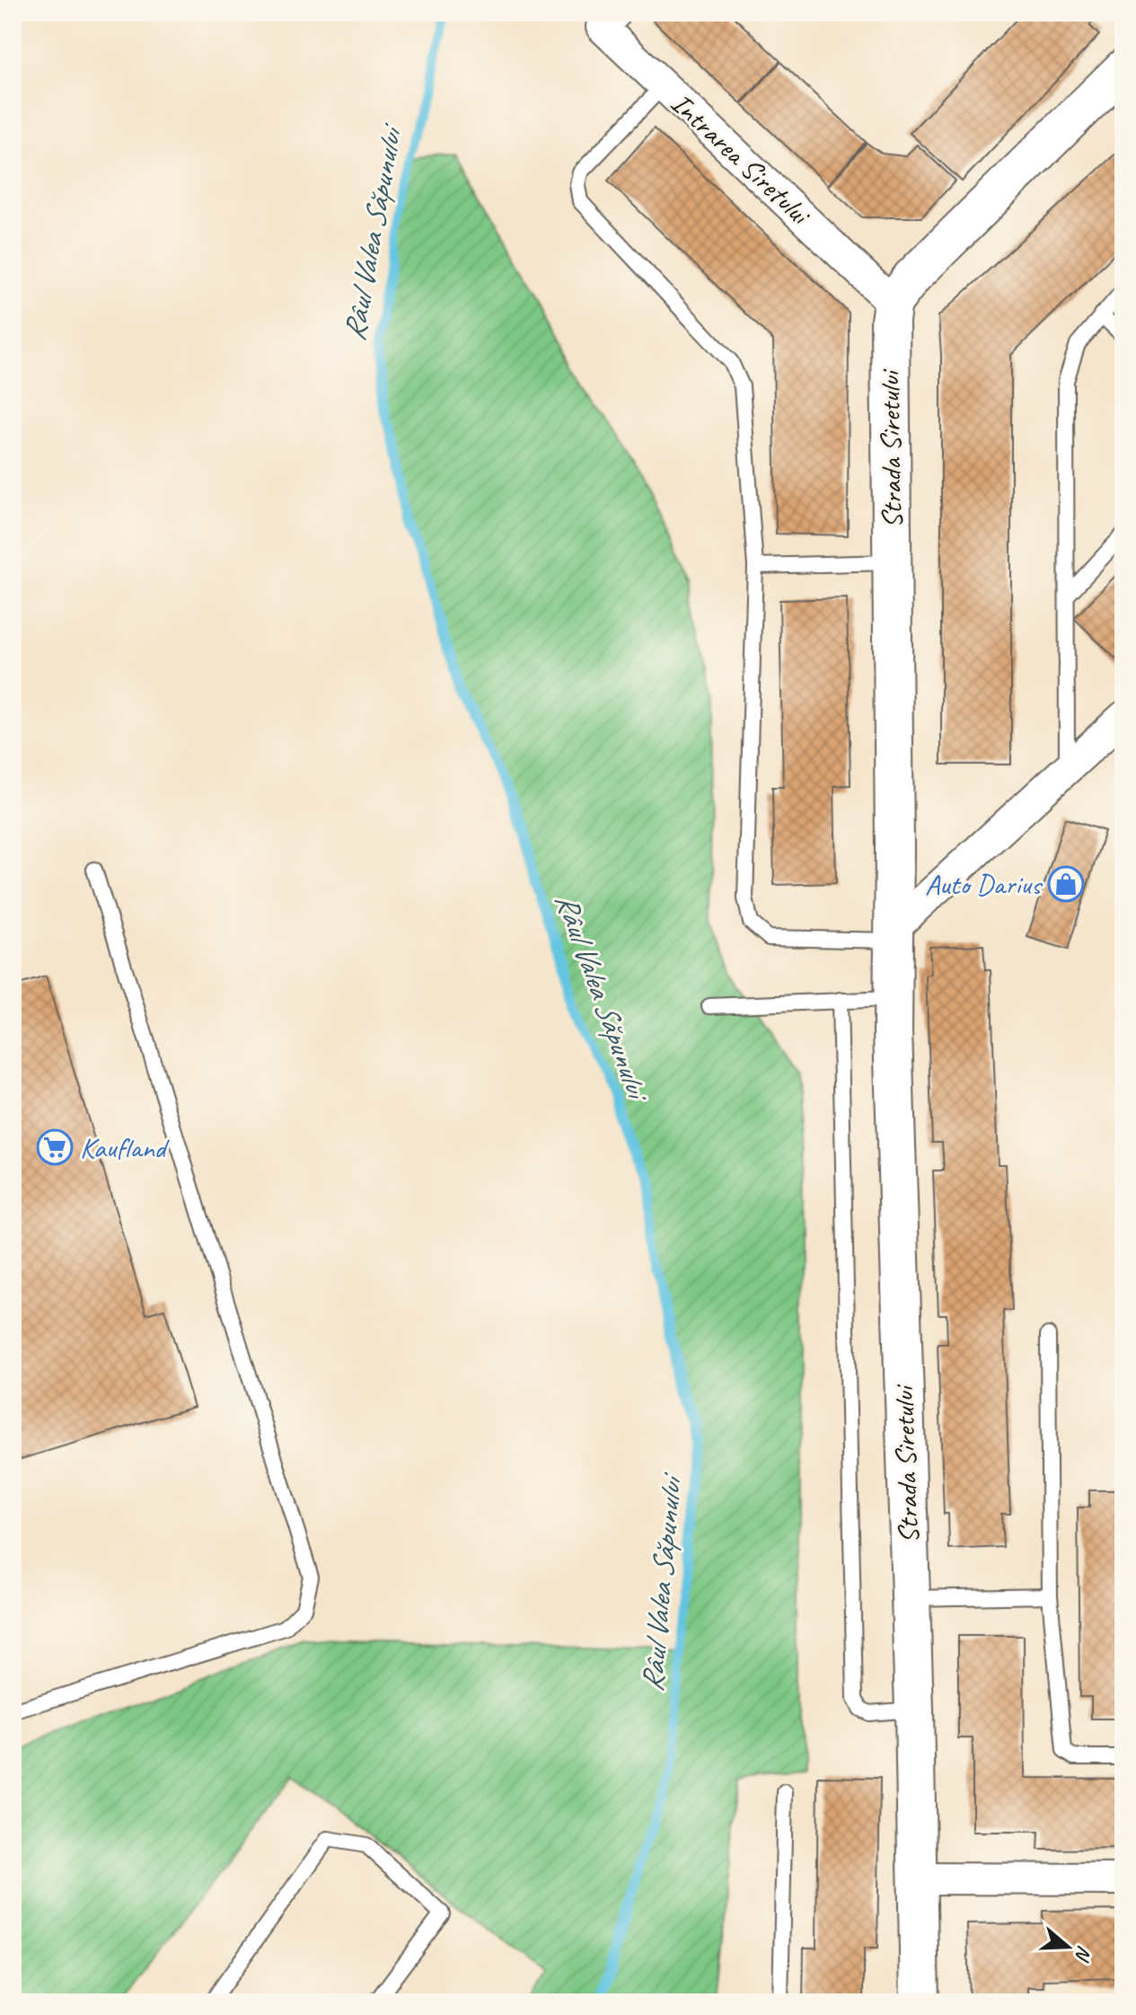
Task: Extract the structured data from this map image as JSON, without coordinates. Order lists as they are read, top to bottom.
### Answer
{
  "streets": {
    "street": ["Intrarea Siretului", "Strada Siretului"]
  },
  "crossings": [
    ["Intrarea Siretului", "Strada Siretului"]
  ],
  "water": ["Râul Valea Săpunului"],
  "places": {
    "shop": ["Auto Darius"],
    "supermarket": ["Kaufland"]
  },
  "north": "right"
}
